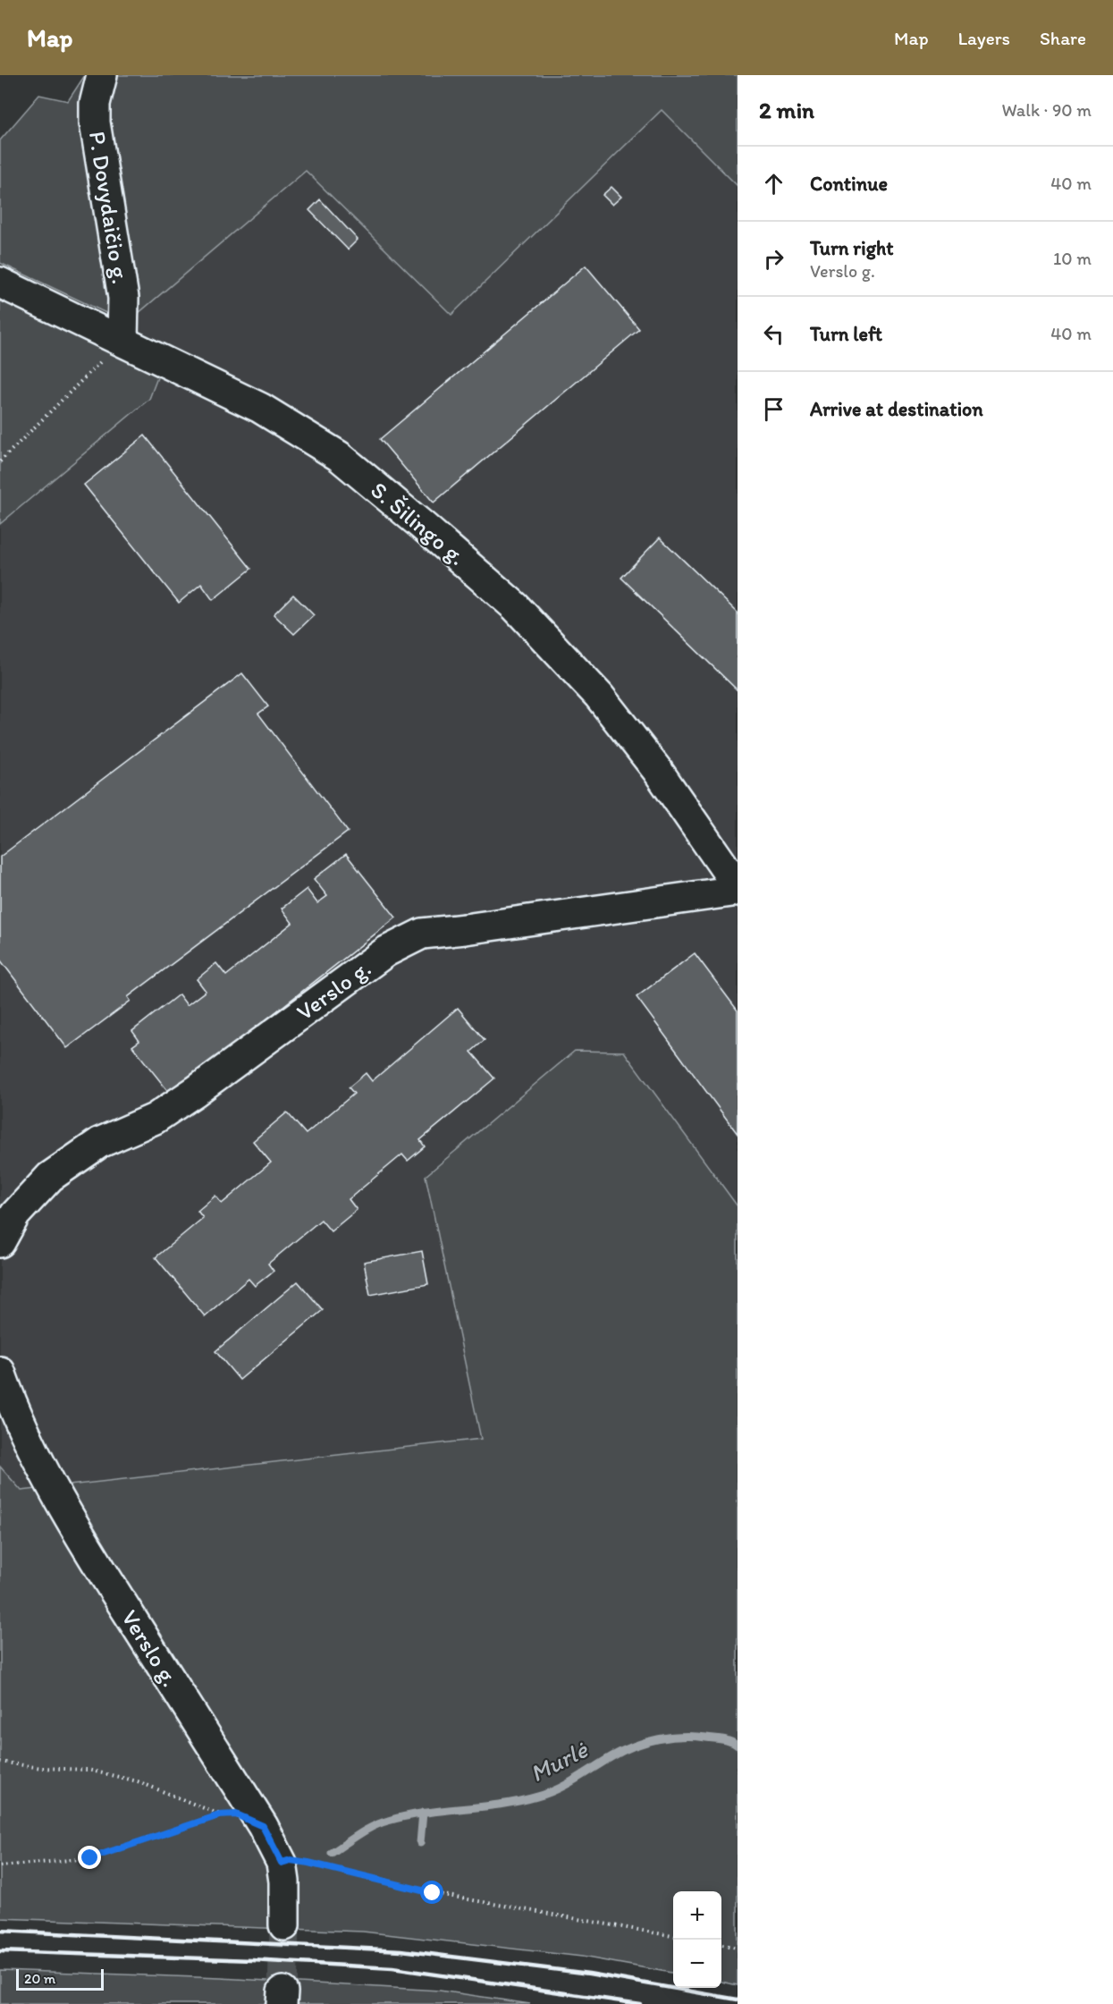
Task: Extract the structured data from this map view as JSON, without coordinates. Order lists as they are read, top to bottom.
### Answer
{
  "streets": {
    "street": ["P. Dovydaičio g.", "S. Šilingo g.", "Verslo g."]
  },
  "crossings": [
    ["P. Dovydaičio g.", "S. Šilingo g."],
    ["S. Šilingo g.", "Verslo g."]
  ],
  "water": ["Murlė"],
  "scale_bar": "20 m",
  "page": {
    "header": "Map",
    "nav": ["Map", "Layers", "Share"],
    "heading": ["2 min", "Walk · 90 m"],
    "list": [
      ["Continue", "40 m"],
      ["Turn right", "Verslo g.", "10 m"],
      ["Turn left", "40 m"],
      "Arrive at destination"
    ],
    "map_buttons": ["+", "−"],
    "scale": "20 m"
  }
}
